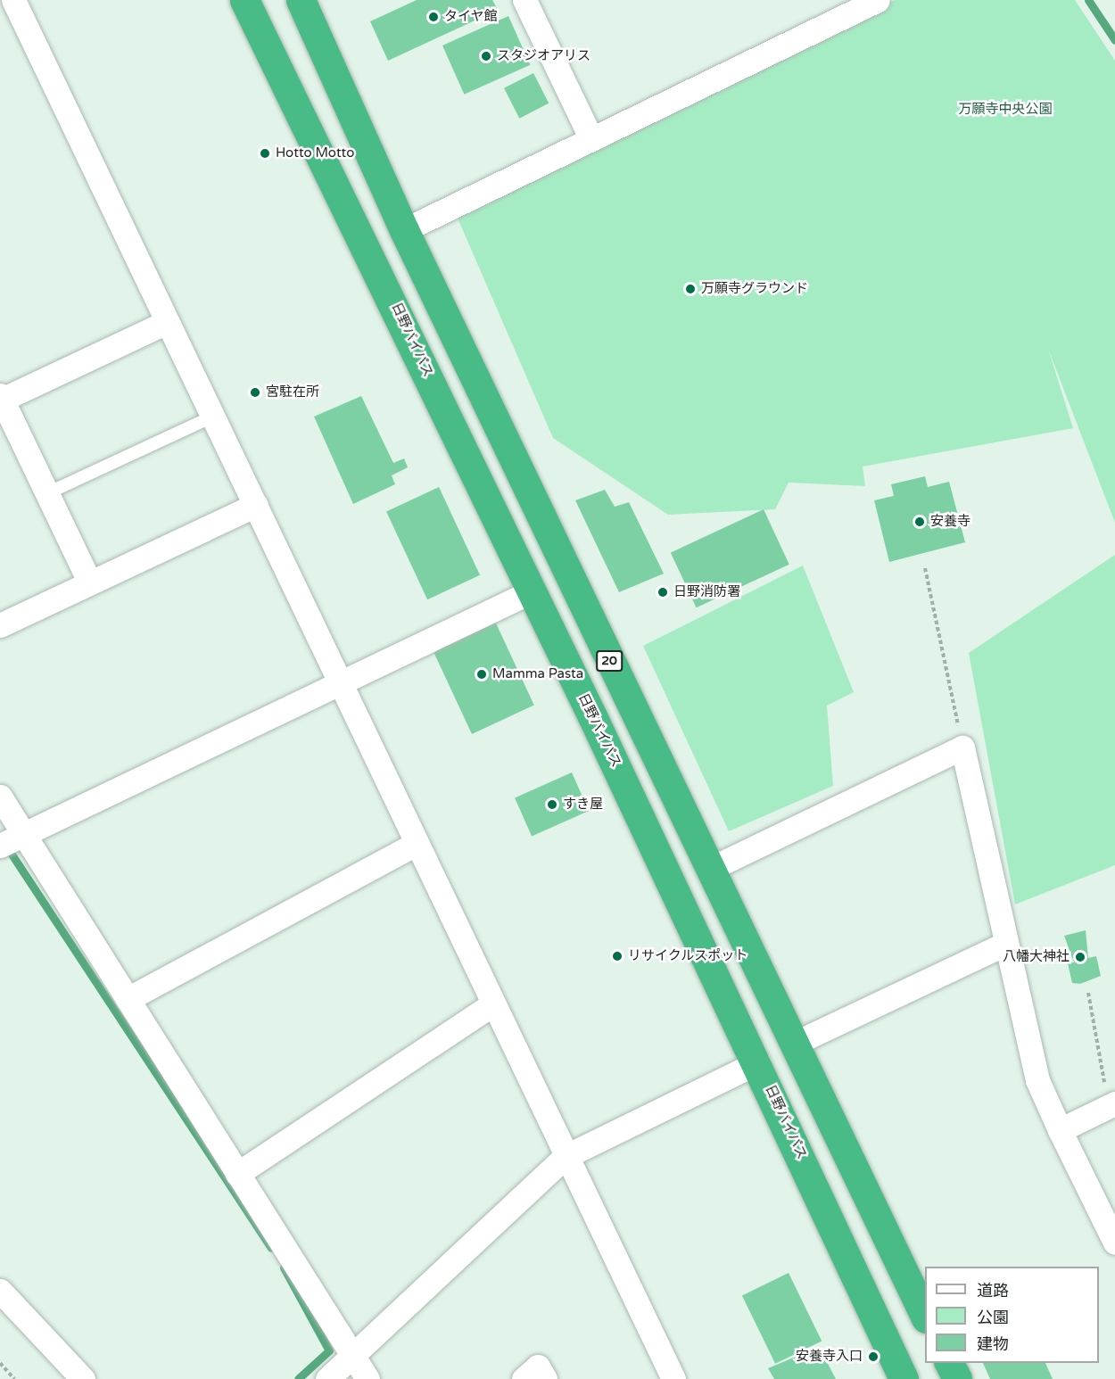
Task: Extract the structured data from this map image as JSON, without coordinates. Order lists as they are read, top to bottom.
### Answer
{
  "streets": {
    "highway": ["日野バイパス", "20"]
  },
  "parks": ["万願寺中央公園"],
  "places": [
    "タイヤ館",
    "スタジオアリス",
    "Hotto Motto",
    "万願寺グラウンド",
    "宮駐在所",
    "安養寺",
    "日野消防署",
    "Mamma Pasta",
    "すき屋",
    "リサイクルスポット",
    "八幡大神社",
    "安養寺入口"
  ],
  "legend": ["道路", "公園", "建物"]
}
